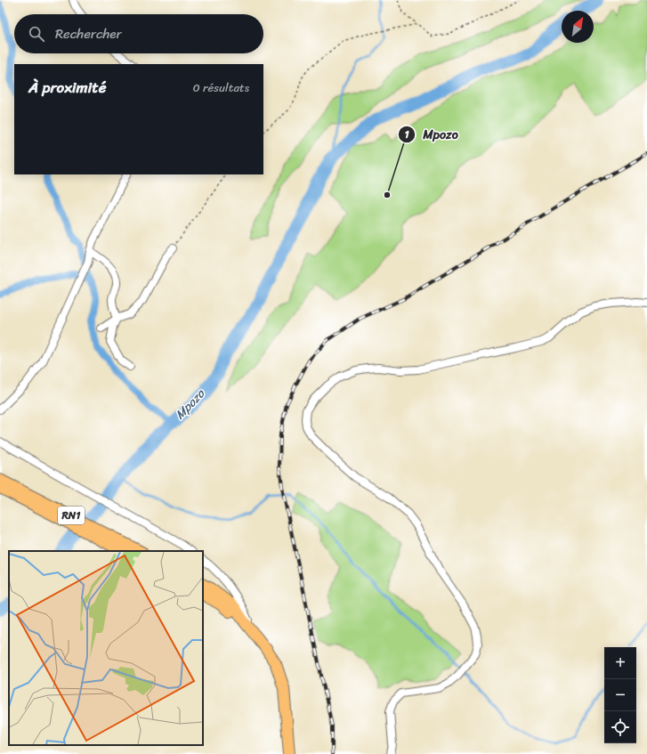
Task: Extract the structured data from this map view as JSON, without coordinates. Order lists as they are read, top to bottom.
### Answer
{
  "streets": {
    "highway": ["RN1"]
  },
  "water": ["Mpozo"],
  "places": ["Mpozo"],
  "north": "top right",
  "page": {
    "search": "Rechercher",
    "heading": ["À proximité", "0 résultats"],
    "map_buttons": ["+", "−"]
  }
}
